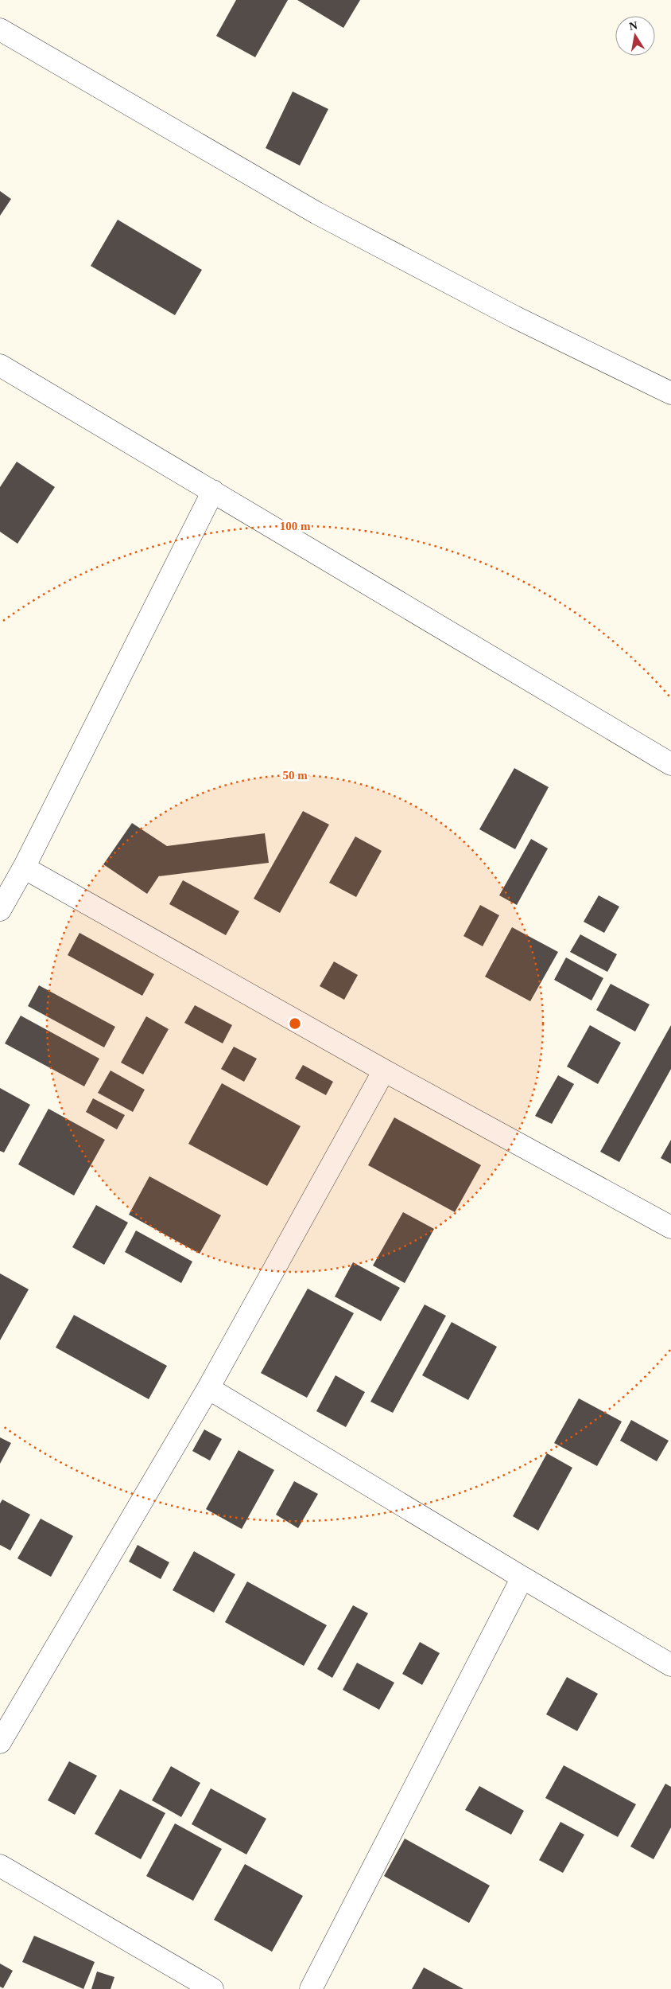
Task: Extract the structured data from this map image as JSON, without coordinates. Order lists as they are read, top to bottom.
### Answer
{
  "north": "top",
  "rings": ["100 m", "50 m"]
}
